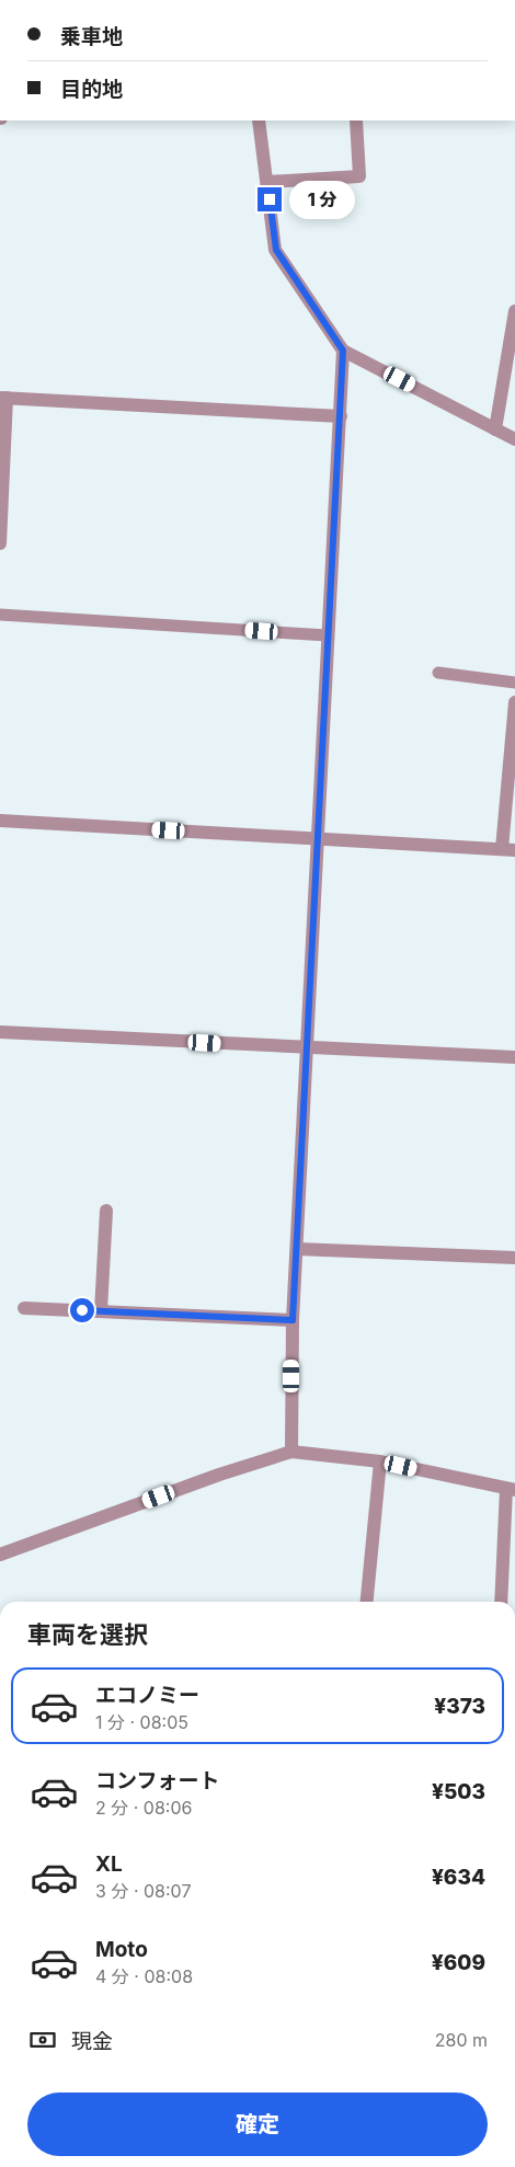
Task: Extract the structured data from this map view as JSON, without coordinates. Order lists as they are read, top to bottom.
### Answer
{
  "page": {
    "banner": ["乗車地", "目的地"],
    "bubble": "1 分",
    "heading": "車両を選択",
    "list": [
      {
        "name": "エコノミー",
        "note": "1 分 · 08:05",
        "value": "¥373"
      },
      {
        "name": "コンフォート",
        "note": "2 分 · 08:06",
        "value": "¥503"
      },
      {
        "name": "XL",
        "note": "3 分 · 08:07",
        "value": "¥634"
      },
      {
        "name": "Moto",
        "note": "4 分 · 08:08",
        "value": "¥609"
      }
    ],
    "pay": ["現金", "280 m"],
    "buttons": "確定"
  }
}
